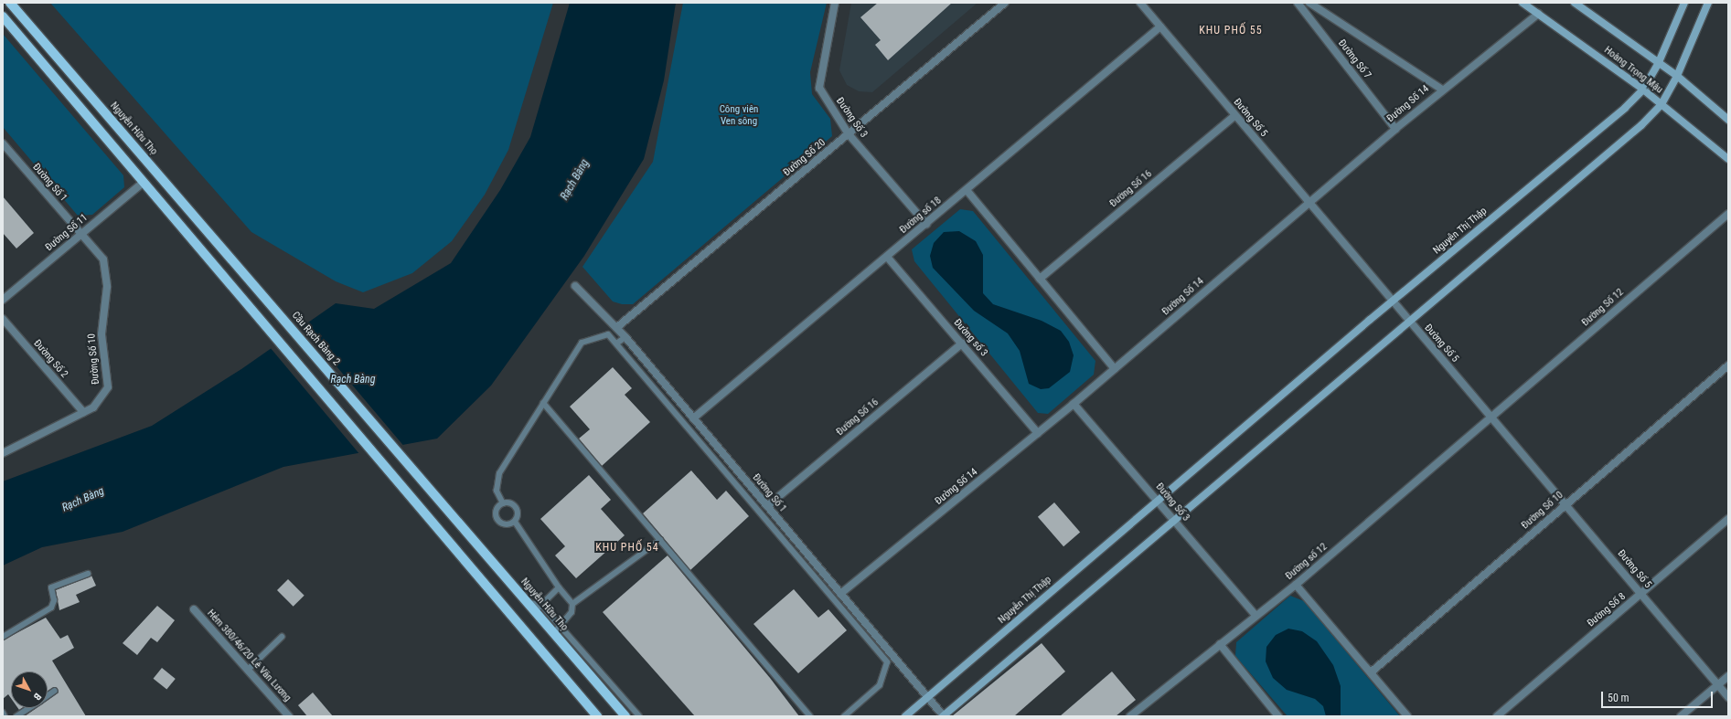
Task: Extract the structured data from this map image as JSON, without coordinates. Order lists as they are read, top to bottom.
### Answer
{
  "streets": {
    "main road": [
      "Hoàng Trọng Mậu",
      "Nguyễn Hữu Thọ",
      "Nguyễn Thị Thập",
      "Cầu Rạch Bàng 2"
    ],
    "street": [
      "Đường Số 7",
      "Đường Số 14",
      "Đường Số 3",
      "Đường Số 5",
      "Đường Số 20",
      "Đường Số 1",
      "Đường Số 16",
      "Đường số 18",
      "Đường Số 11",
      "Đường Số 12",
      "Đường số 3",
      "Đường Số 2",
      "Đường Số 10",
      "Đường số 12",
      "Đường Số 8",
      "Hẻm 380/46/20 Lê Văn Lương"
    ]
  },
  "crossings": [
    ["Đường Số 7", "Đường Số 14"],
    ["Hoàng Trọng Mậu", "Đường Số 14"],
    ["Hoàng Trọng Mậu", "Nguyễn Thị Thập"],
    ["Đường Số 14", "Đường Số 3"],
    ["Đường Số 14", "Đường Số 5"],
    ["Đường Số 14", "Đường Số 1"],
    ["Đường Số 14", "Đường số 3"],
    ["Đường Số 3", "Đường Số 20"],
    ["Đường Số 3", "Đường số 18"],
    ["Đường Số 3", "Nguyễn Thị Thập"],
    ["Đường Số 3", "Đường số 12"],
    ["Đường Số 5", "Đường Số 16"],
    ["Đường Số 5", "Đường số 18"],
    ["Đường Số 5", "Nguyễn Thị Thập"],
    ["Đường Số 5", "Đường Số 12"],
    ["Đường Số 5", "Đường Số 10"],
    ["Đường Số 5", "Đường số 12"],
    ["Đường Số 5", "Đường Số 8"],
    ["Nguyễn Hữu Thọ", "Cầu Rạch Bàng 2"],
    ["Đường Số 20", "Đường Số 1"],
    ["Đường Số 1", "Đường Số 16"],
    ["Đường Số 1", "Đường số 18"],
    ["Đường Số 1", "Nguyễn Thị Thập"],
    ["Đường Số 1", "Đường Số 11"],
    ["Đường Số 1", "Đường Số 10"],
    ["Đường Số 16", "Đường số 3"],
    ["Đường số 18", "Đường số 3"],
    ["Đường Số 11", "Đường Số 10"],
    ["Đường Số 12", "Đường số 12"],
    ["Đường Số 2", "Đường Số 10"]
  ],
  "districts": ["KHU PHỐ 55", "KHU PHỐ 54"],
  "water": ["Rạch Bàng"],
  "parks": ["Công viên Ven sông"],
  "scale_bar": "50 m",
  "north": "bottom right"
}
